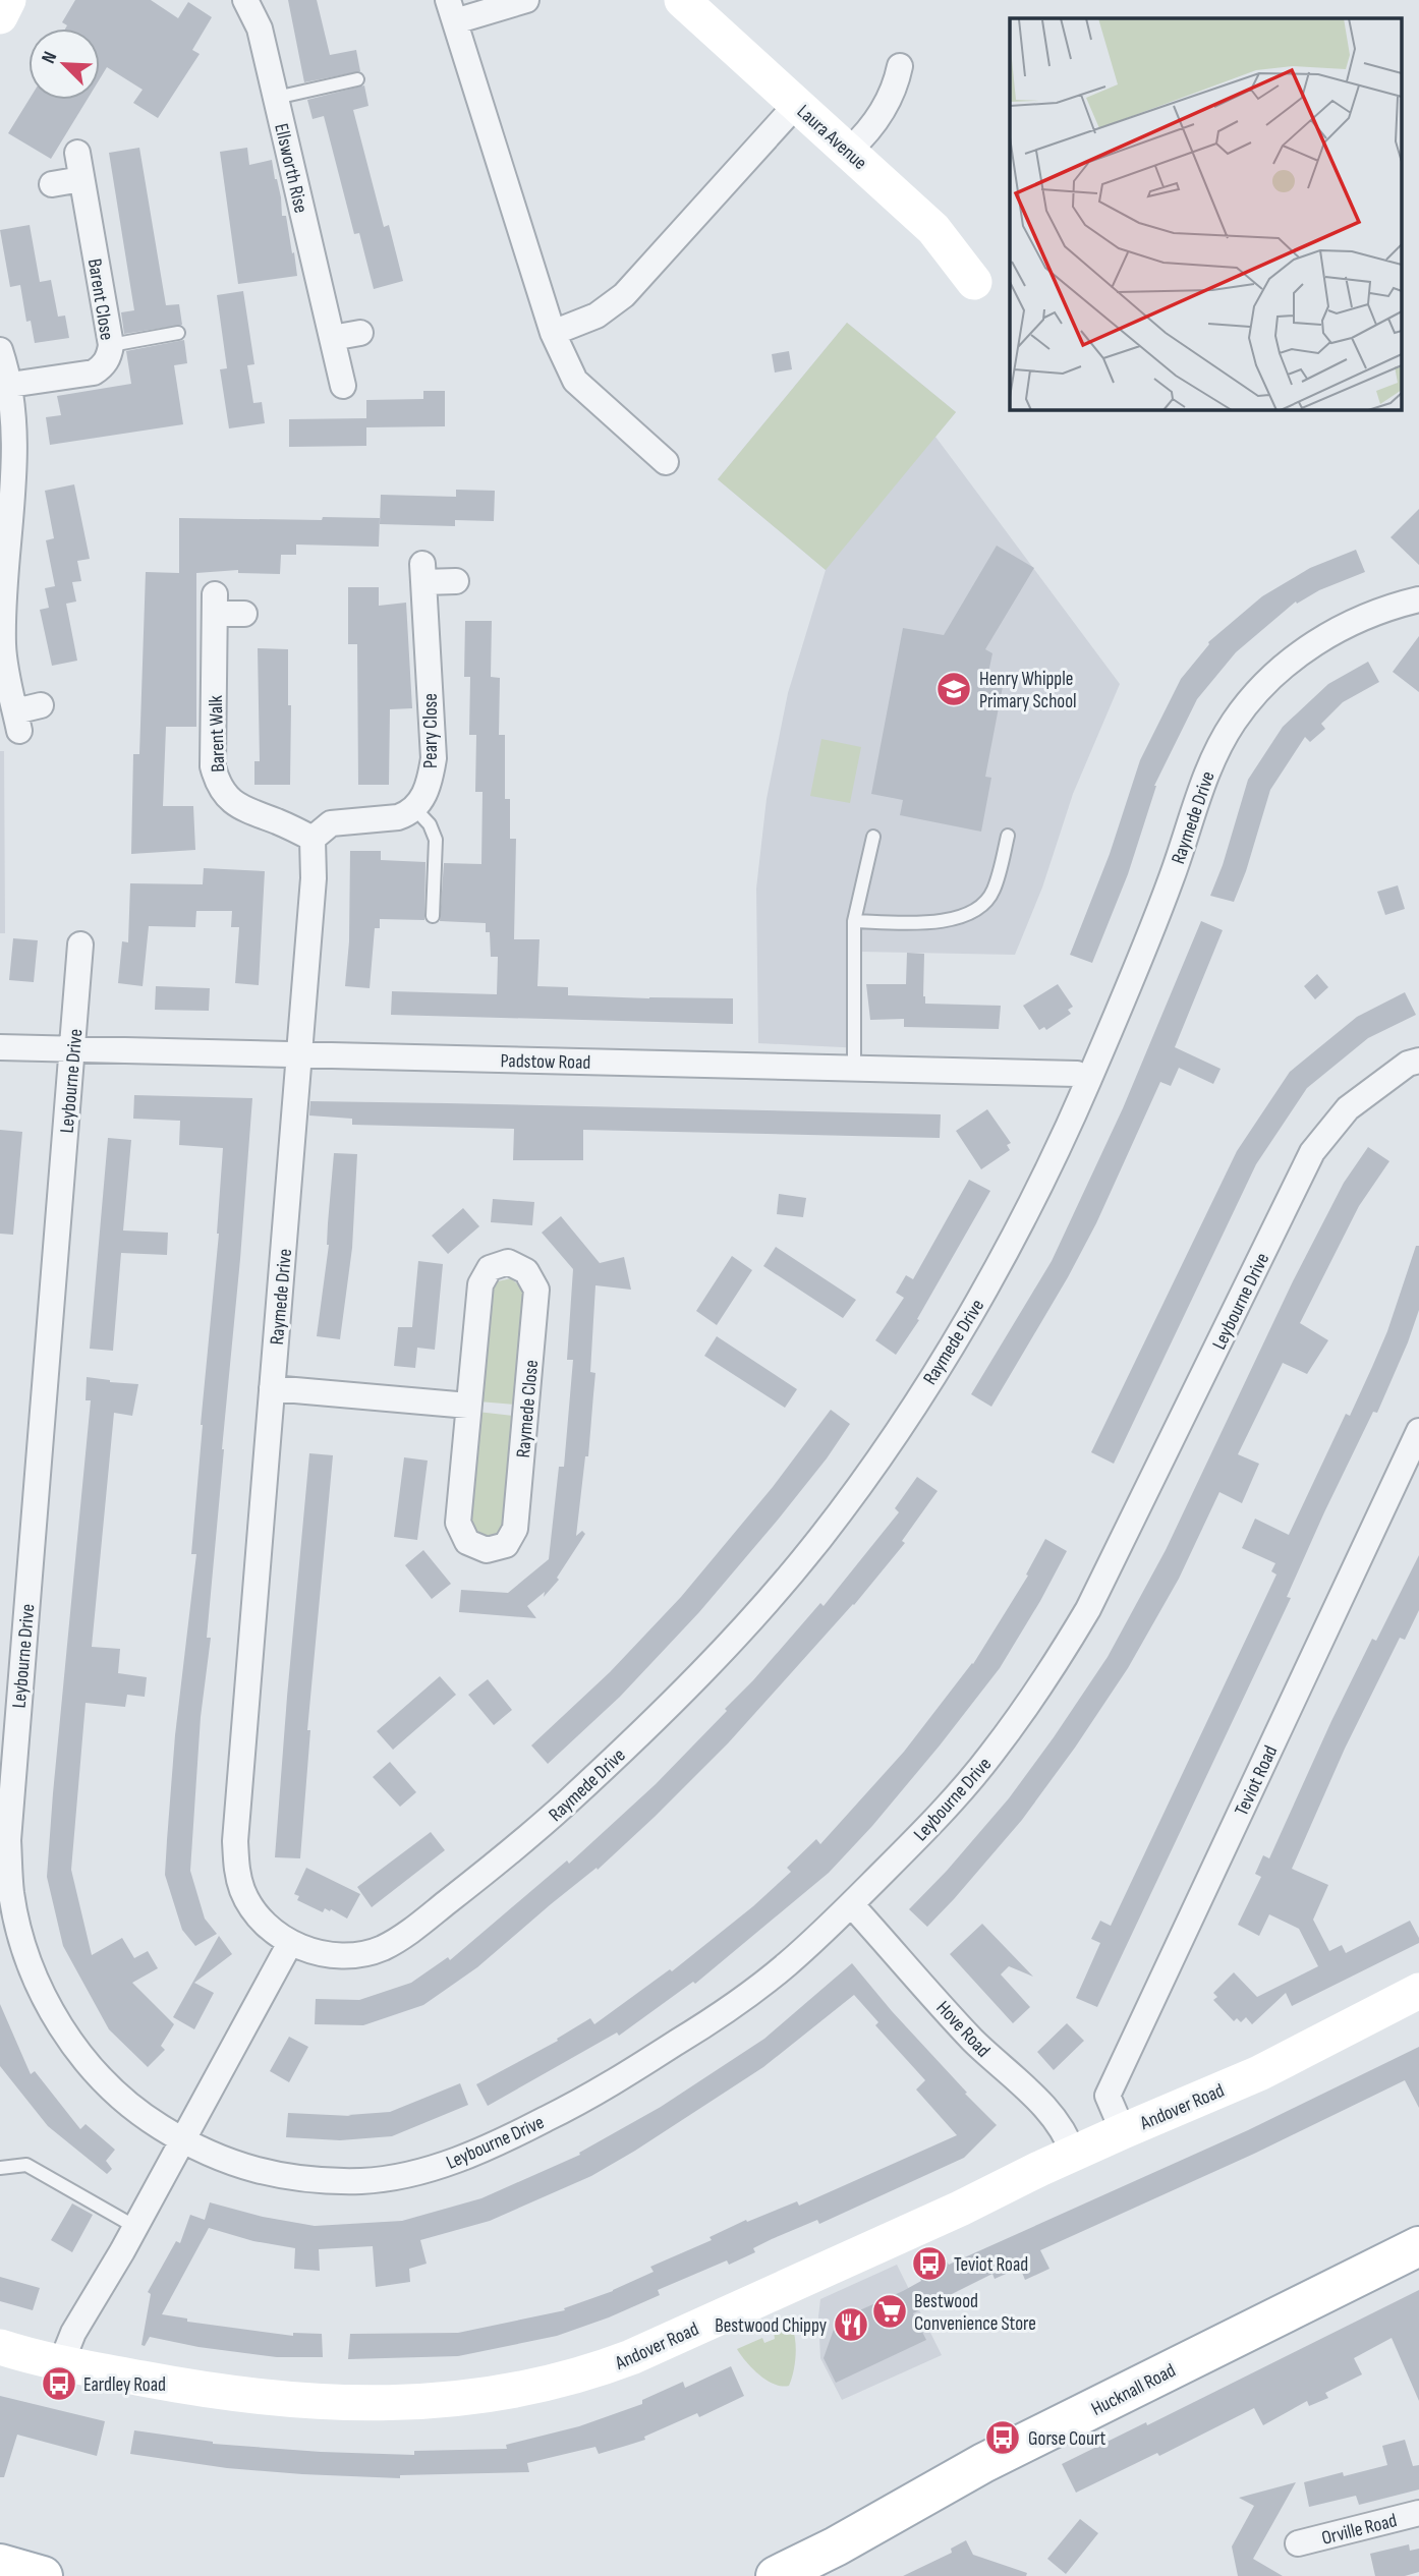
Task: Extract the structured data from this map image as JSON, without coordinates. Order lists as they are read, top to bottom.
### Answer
{
  "streets": {
    "main road": ["Hucknall Road"],
    "street": [
      "Laura Avenue",
      "Ellsworth Rise",
      "Barent Close",
      "Peary Close",
      "Barent Walk",
      "Raymede Drive",
      "Padstow Road",
      "Leybourne Drive",
      "Raymede Close",
      "Teviot Road",
      "Hove Road",
      "Andover Road",
      "Orville Road"
    ]
  },
  "crossings": [
    ["Barent Walk", "Raymede Drive"],
    ["Raymede Drive", "Padstow Road"],
    ["Padstow Road", "Leybourne Drive"],
    ["Leybourne Drive", "Hove Road"],
    ["Teviot Road", "Andover Road"],
    ["Hove Road", "Andover Road"]
  ],
  "places": {
    "school or university": ["Henry Whipple Primary School"],
    "bus stop": ["Teviot Road", "Eardley Road", "Gorse Court"],
    "supermarket": ["Bestwood Convenience Store"],
    "restaurant": ["Bestwood Chippy"]
  },
  "north": "top left"
}
